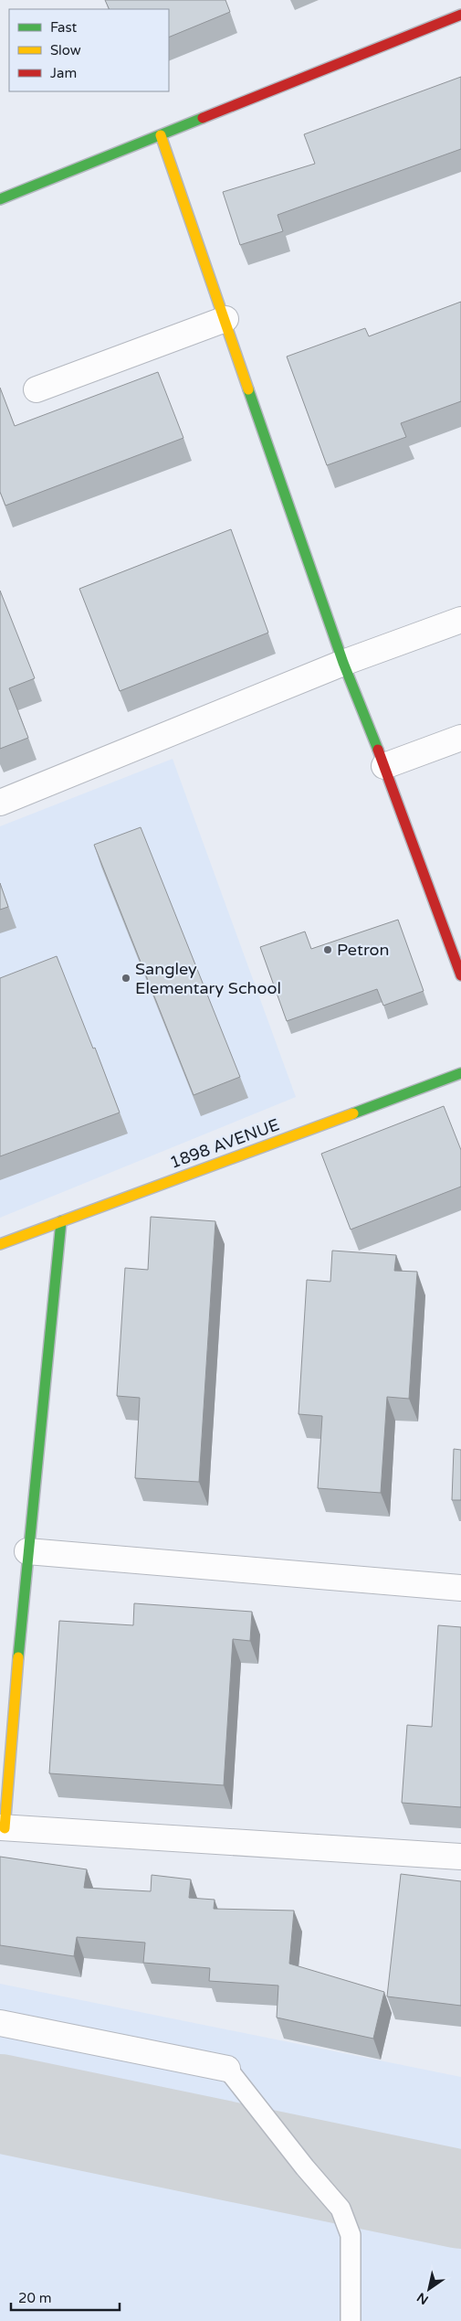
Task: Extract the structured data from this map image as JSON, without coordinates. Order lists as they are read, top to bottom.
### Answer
{
  "streets": {
    "street": ["1898 AVENUE"]
  },
  "places": ["Petron", "Sangley Elementary School"],
  "legend": ["Fast", "Slow", "Jam"],
  "scale_bar": "20 m",
  "north": "bottom left"
}
